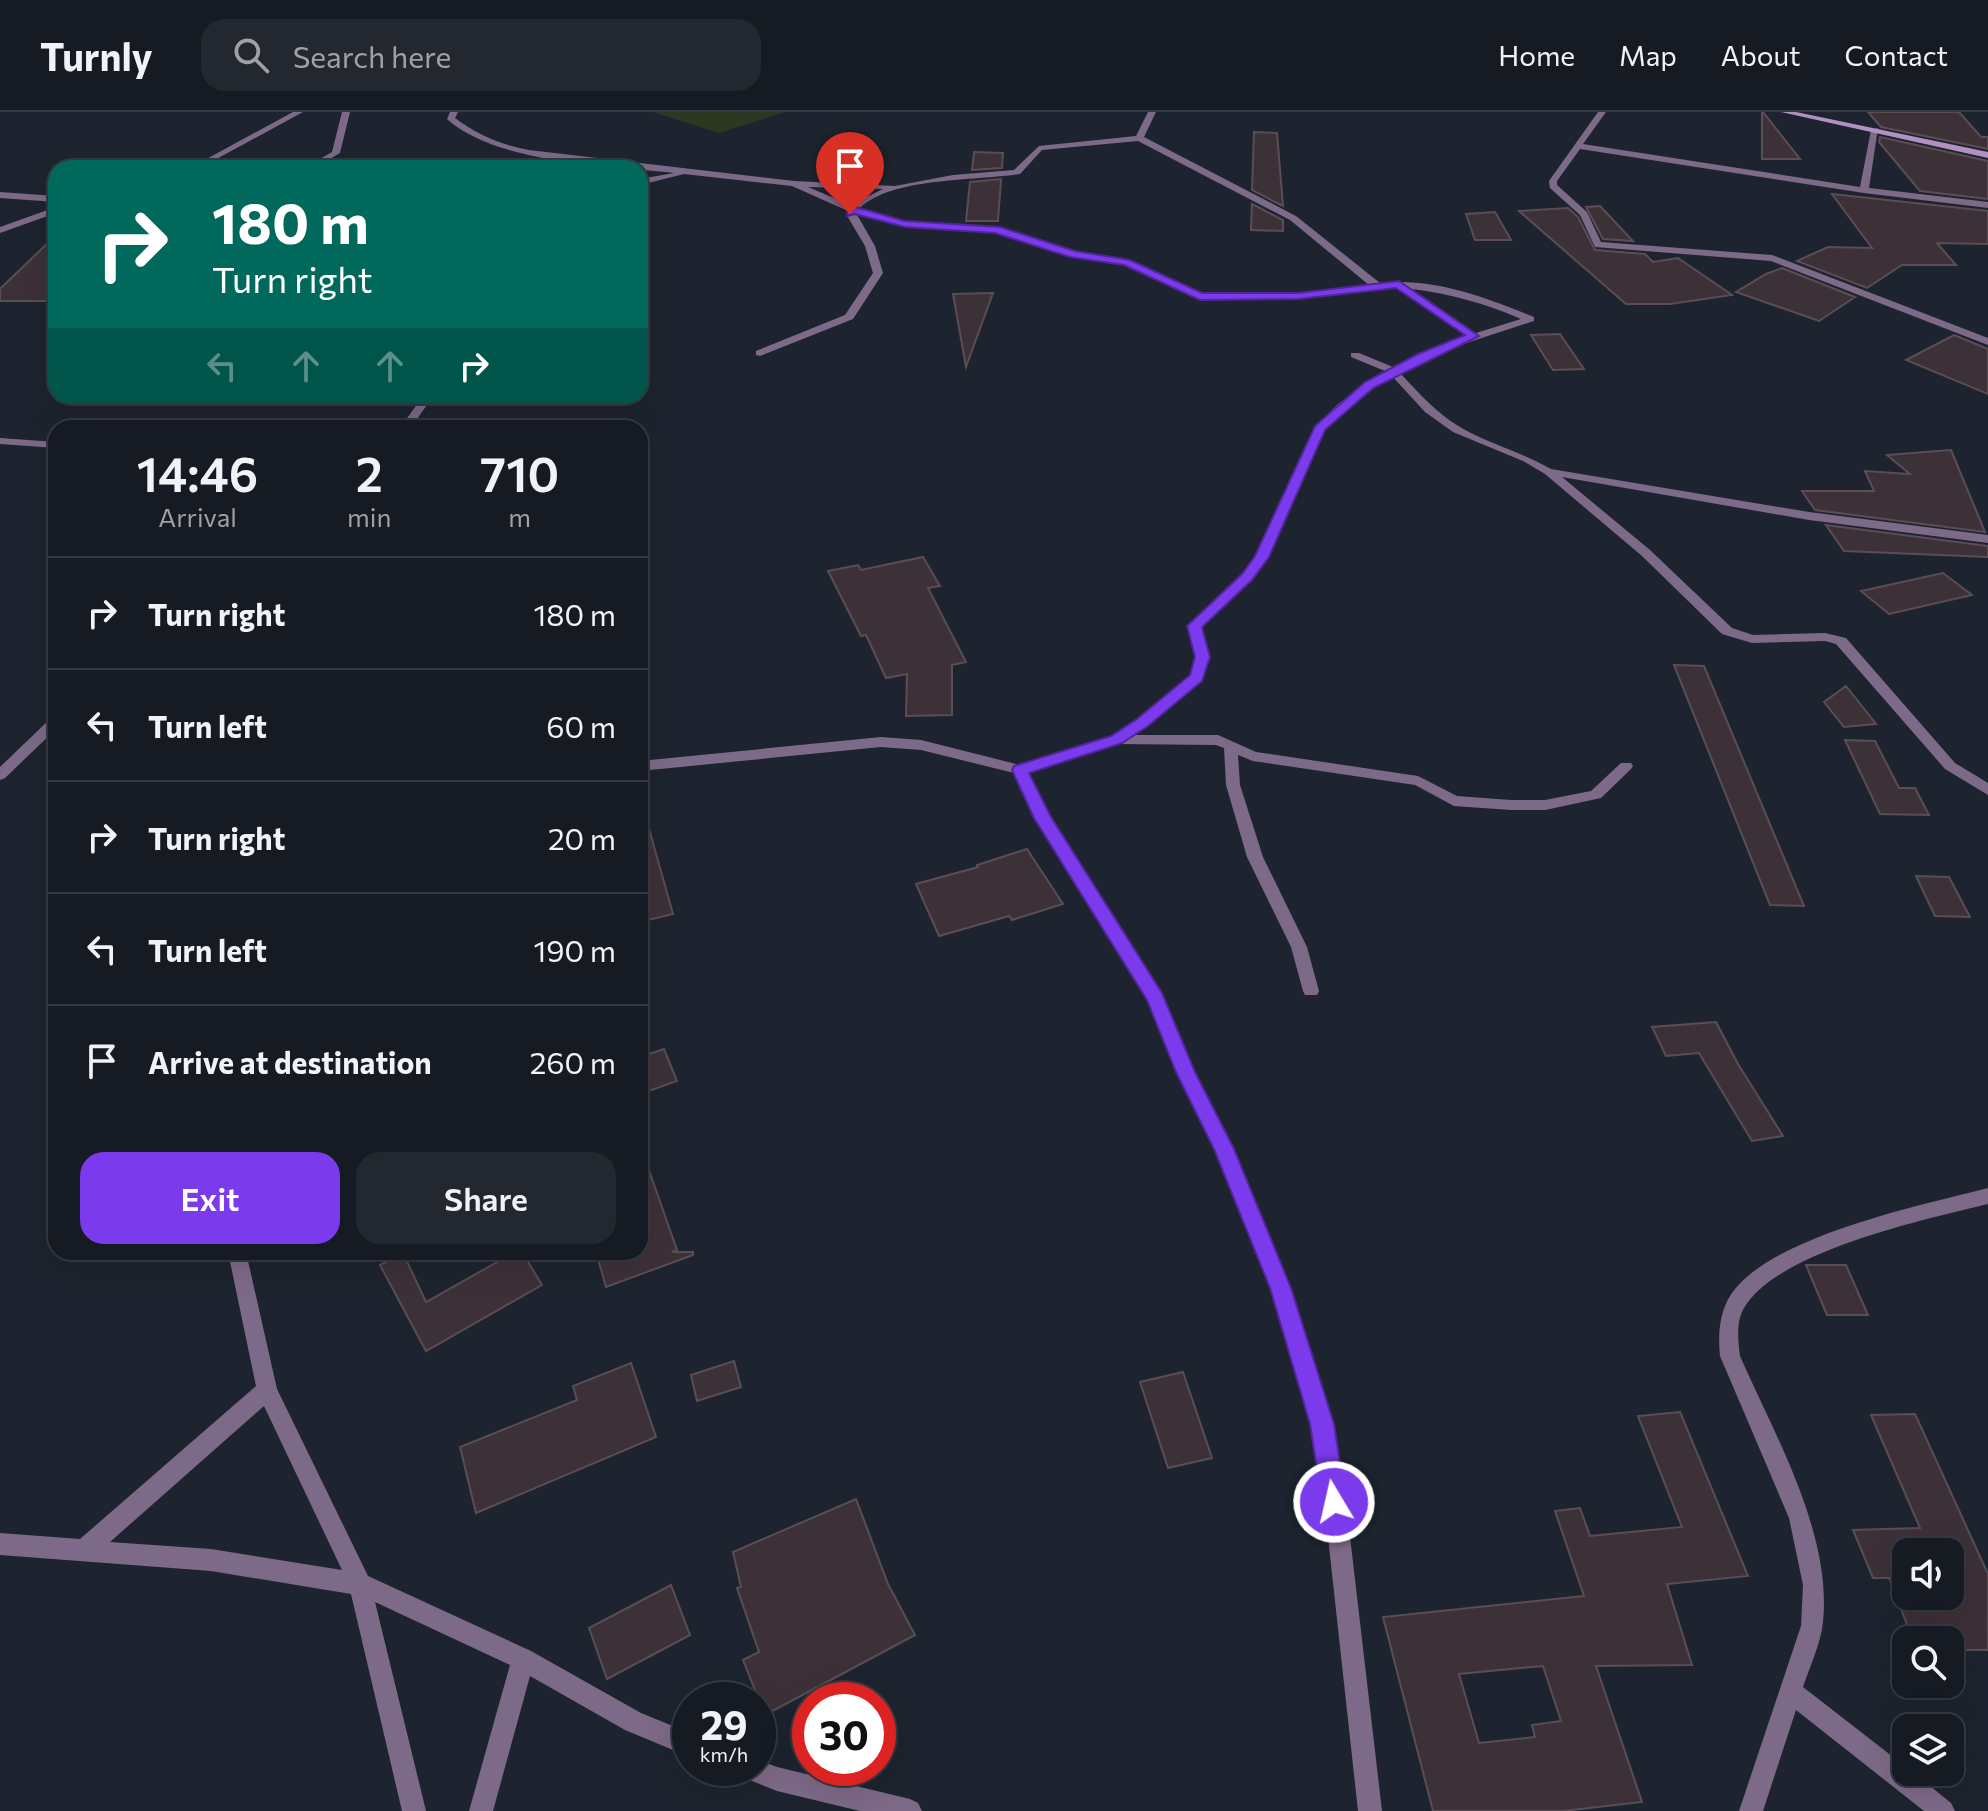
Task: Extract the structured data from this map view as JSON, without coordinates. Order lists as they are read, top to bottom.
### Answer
{
  "page": {
    "header": "Turnly",
    "search": "Search here",
    "nav": [
      "Home",
      "Map",
      "About",
      "Contact"
    ],
    "turn": ["180 m", "Turn right"],
    "eta": [
      "14:46",
      "Arrival",
      "2",
      "min",
      "710",
      "m"
    ],
    "list": [
      {
        "name": "Turn right",
        "value": "180 m"
      },
      {
        "name": "Turn left",
        "value": "60 m"
      },
      {
        "name": "Turn right",
        "value": "20 m"
      },
      {
        "name": "Turn left",
        "value": "190 m"
      },
      {
        "name": "Arrive at destination",
        "value": "260 m"
      }
    ],
    "buttons": ["Exit", "Share"],
    "speed": "29 km/h",
    "limit": "30"
  }
}
